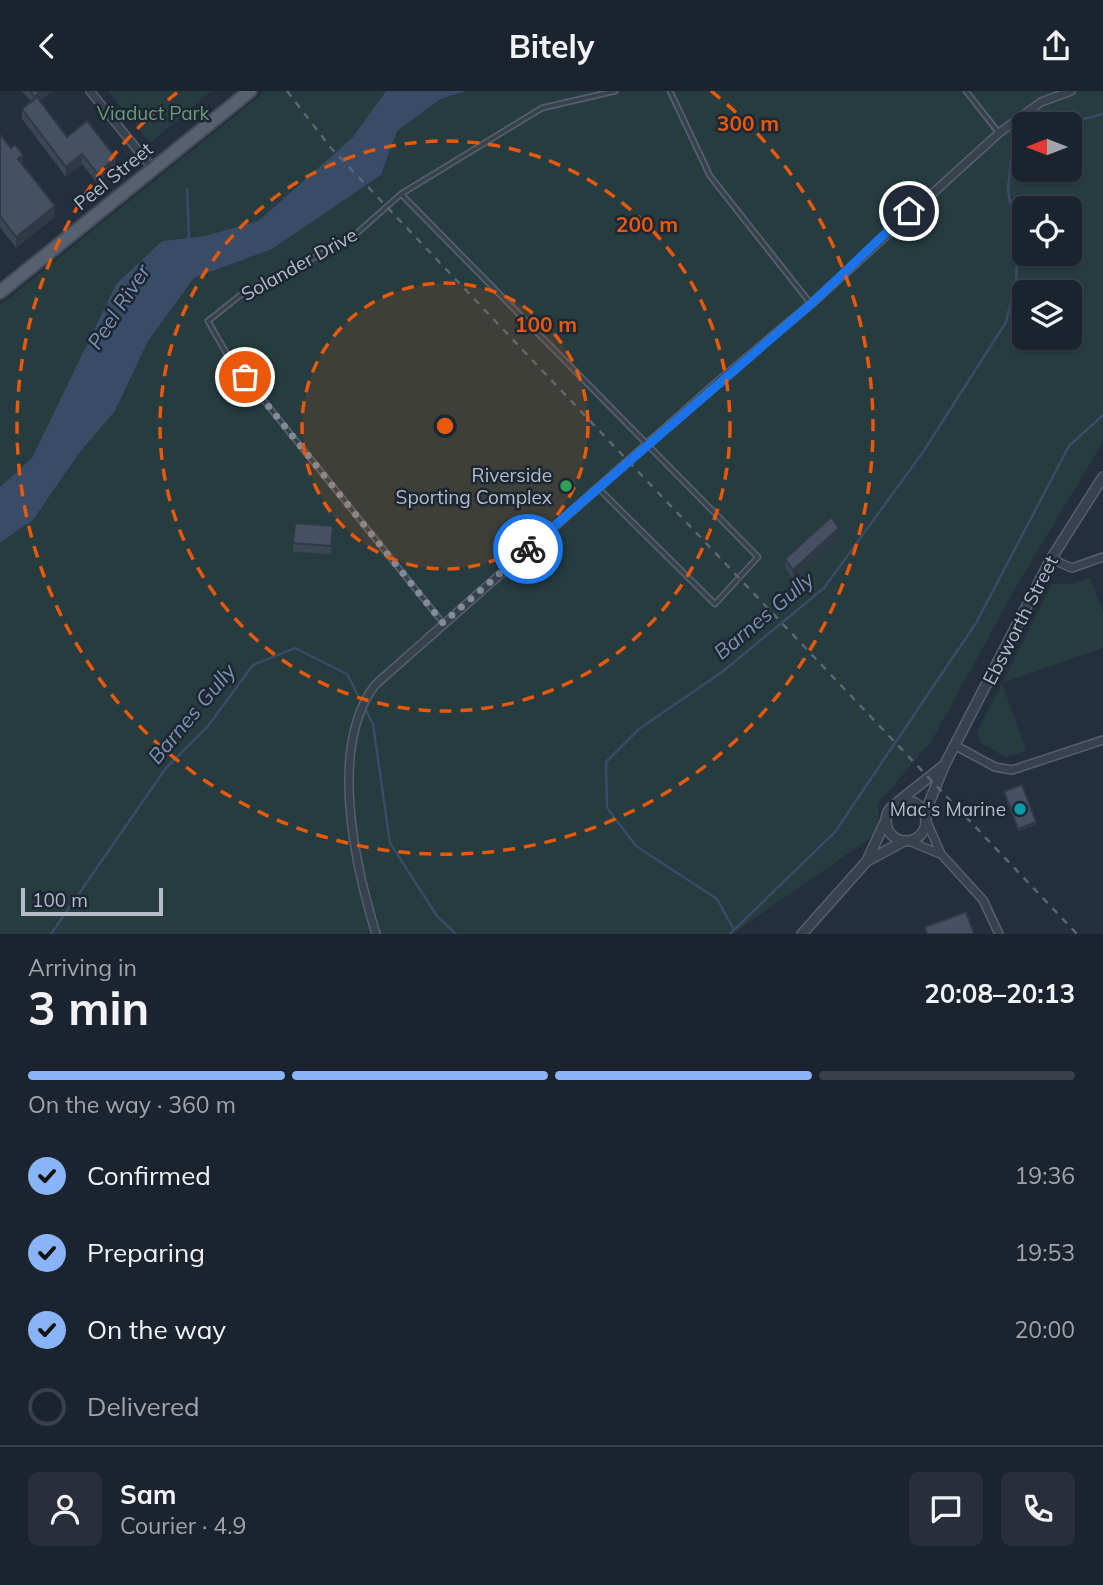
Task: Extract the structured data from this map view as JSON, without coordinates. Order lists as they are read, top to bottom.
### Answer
{
  "streets": {
    "main road": ["Peel Street"],
    "street": ["Ebsworth Street"],
    "lane": ["Solander Drive"]
  },
  "water": ["Peel River", "Barnes Gully"],
  "parks": ["Viaduct Park"],
  "places": ["Riverside Sporting Complex", "Mac's Marine"],
  "scale_bar": "100 m",
  "north": "left",
  "page": {
    "header": "Bitely",
    "scale": "100 m",
    "heading": ["3 min", "Arriving in", "20:08–20:13"],
    "panel": ["Sam", "Courier · 4.9"],
    "bar": "On the way · 360 m",
    "list": [
      ["Confirmed", "19:36"],
      ["Preparing", "19:53"],
      ["On the way", "20:00"],
      "Delivered"
    ]
  },
  "rings": ["300 m", "200 m", "100 m"]
}
